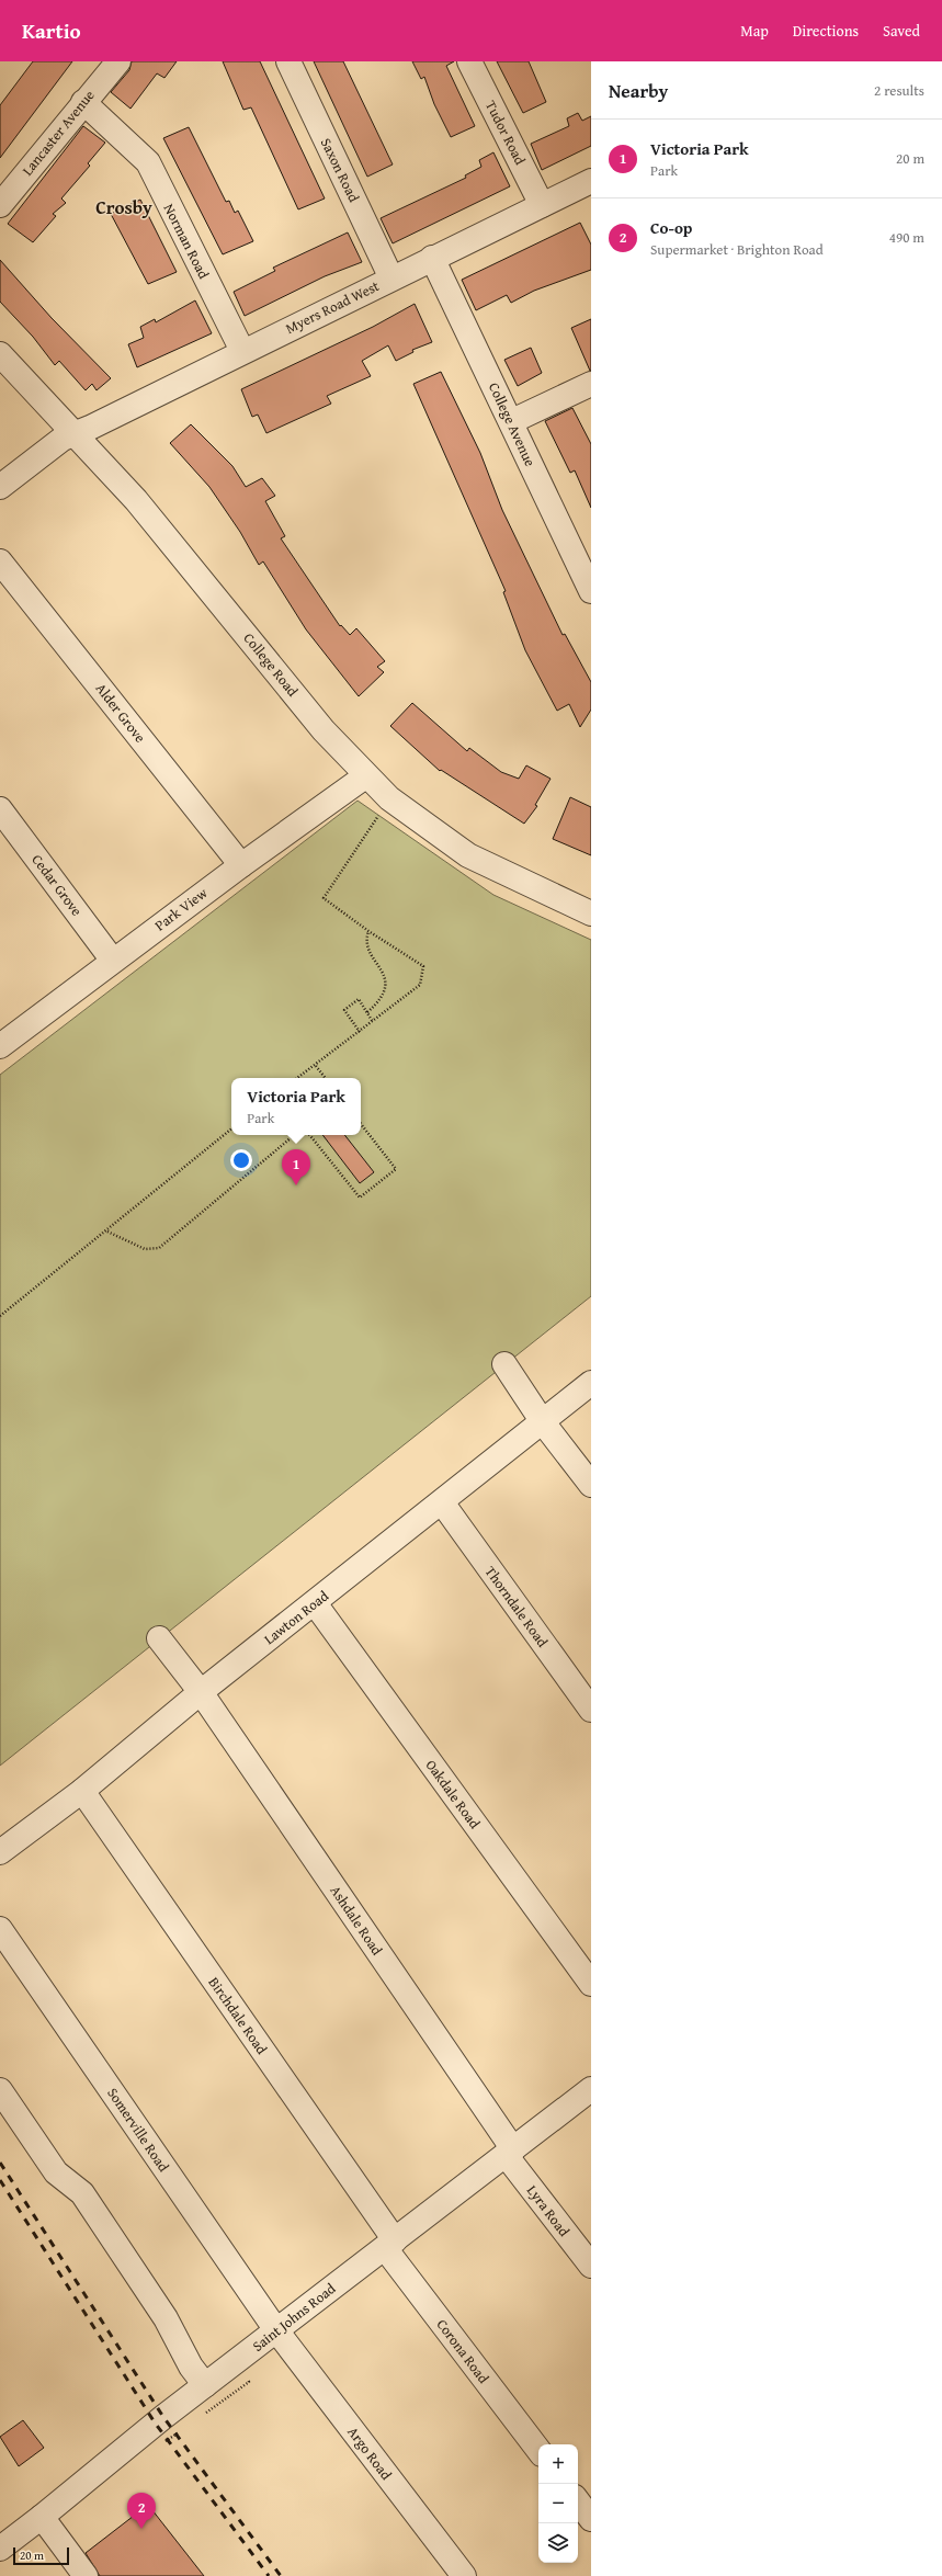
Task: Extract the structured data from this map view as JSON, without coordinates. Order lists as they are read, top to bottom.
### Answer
{
  "streets": {
    "street": [
      "Lancaster Avenue",
      "Tudor Road",
      "Saxon Road",
      "Norman Road",
      "Myers Road West",
      "College Avenue",
      "College Road",
      "Alder Grove",
      "Cedar Grove",
      "Park View",
      "Thorndale Road",
      "Lawton Road",
      "Oakdale Road",
      "Ashdale Road",
      "Birchdale Road",
      "Somerville Road",
      "Lyra Road",
      "Saint Johns Road",
      "Corona Road",
      "Argo Road"
    ]
  },
  "crossings": [
    ["Lancaster Avenue", "Norman Road"],
    ["Tudor Road", "Myers Road West"],
    ["Saxon Road", "Myers Road West"],
    ["Norman Road", "Myers Road West"],
    ["Myers Road West", "College Avenue"],
    ["Myers Road West", "College Road"],
    ["College Road", "Park View"],
    ["Alder Grove", "Park View"],
    ["Cedar Grove", "Park View"],
    ["Thorndale Road", "Lawton Road"],
    ["Lawton Road", "Oakdale Road"],
    ["Lawton Road", "Ashdale Road"],
    ["Lawton Road", "Birchdale Road"],
    ["Ashdale Road", "Lyra Road"],
    ["Ashdale Road", "Saint Johns Road"],
    ["Birchdale Road", "Saint Johns Road"],
    ["Birchdale Road", "Corona Road"],
    ["Somerville Road", "Saint Johns Road"],
    ["Somerville Road", "Argo Road"],
    ["Lyra Road", "Saint Johns Road"],
    ["Saint Johns Road", "Corona Road"],
    ["Saint Johns Road", "Argo Road"]
  ],
  "districts": ["Crosby"],
  "scale_bar": "20 m",
  "page": {
    "header": "Kartio",
    "nav": ["Map", "Directions", "Saved"],
    "heading": ["Nearby", "2 results"],
    "list": [
      {
        "mark": "1",
        "name": "Victoria Park",
        "note": "Park",
        "value": "20 m"
      },
      {
        "mark": "2",
        "name": "Co-op",
        "note": "Supermarket · Brighton Road",
        "value": "490 m"
      }
    ],
    "popup": ["Victoria Park", "Park"],
    "pins": ["1", "2"],
    "map_buttons": ["+", "−"],
    "scale": "20 m"
  }
}
